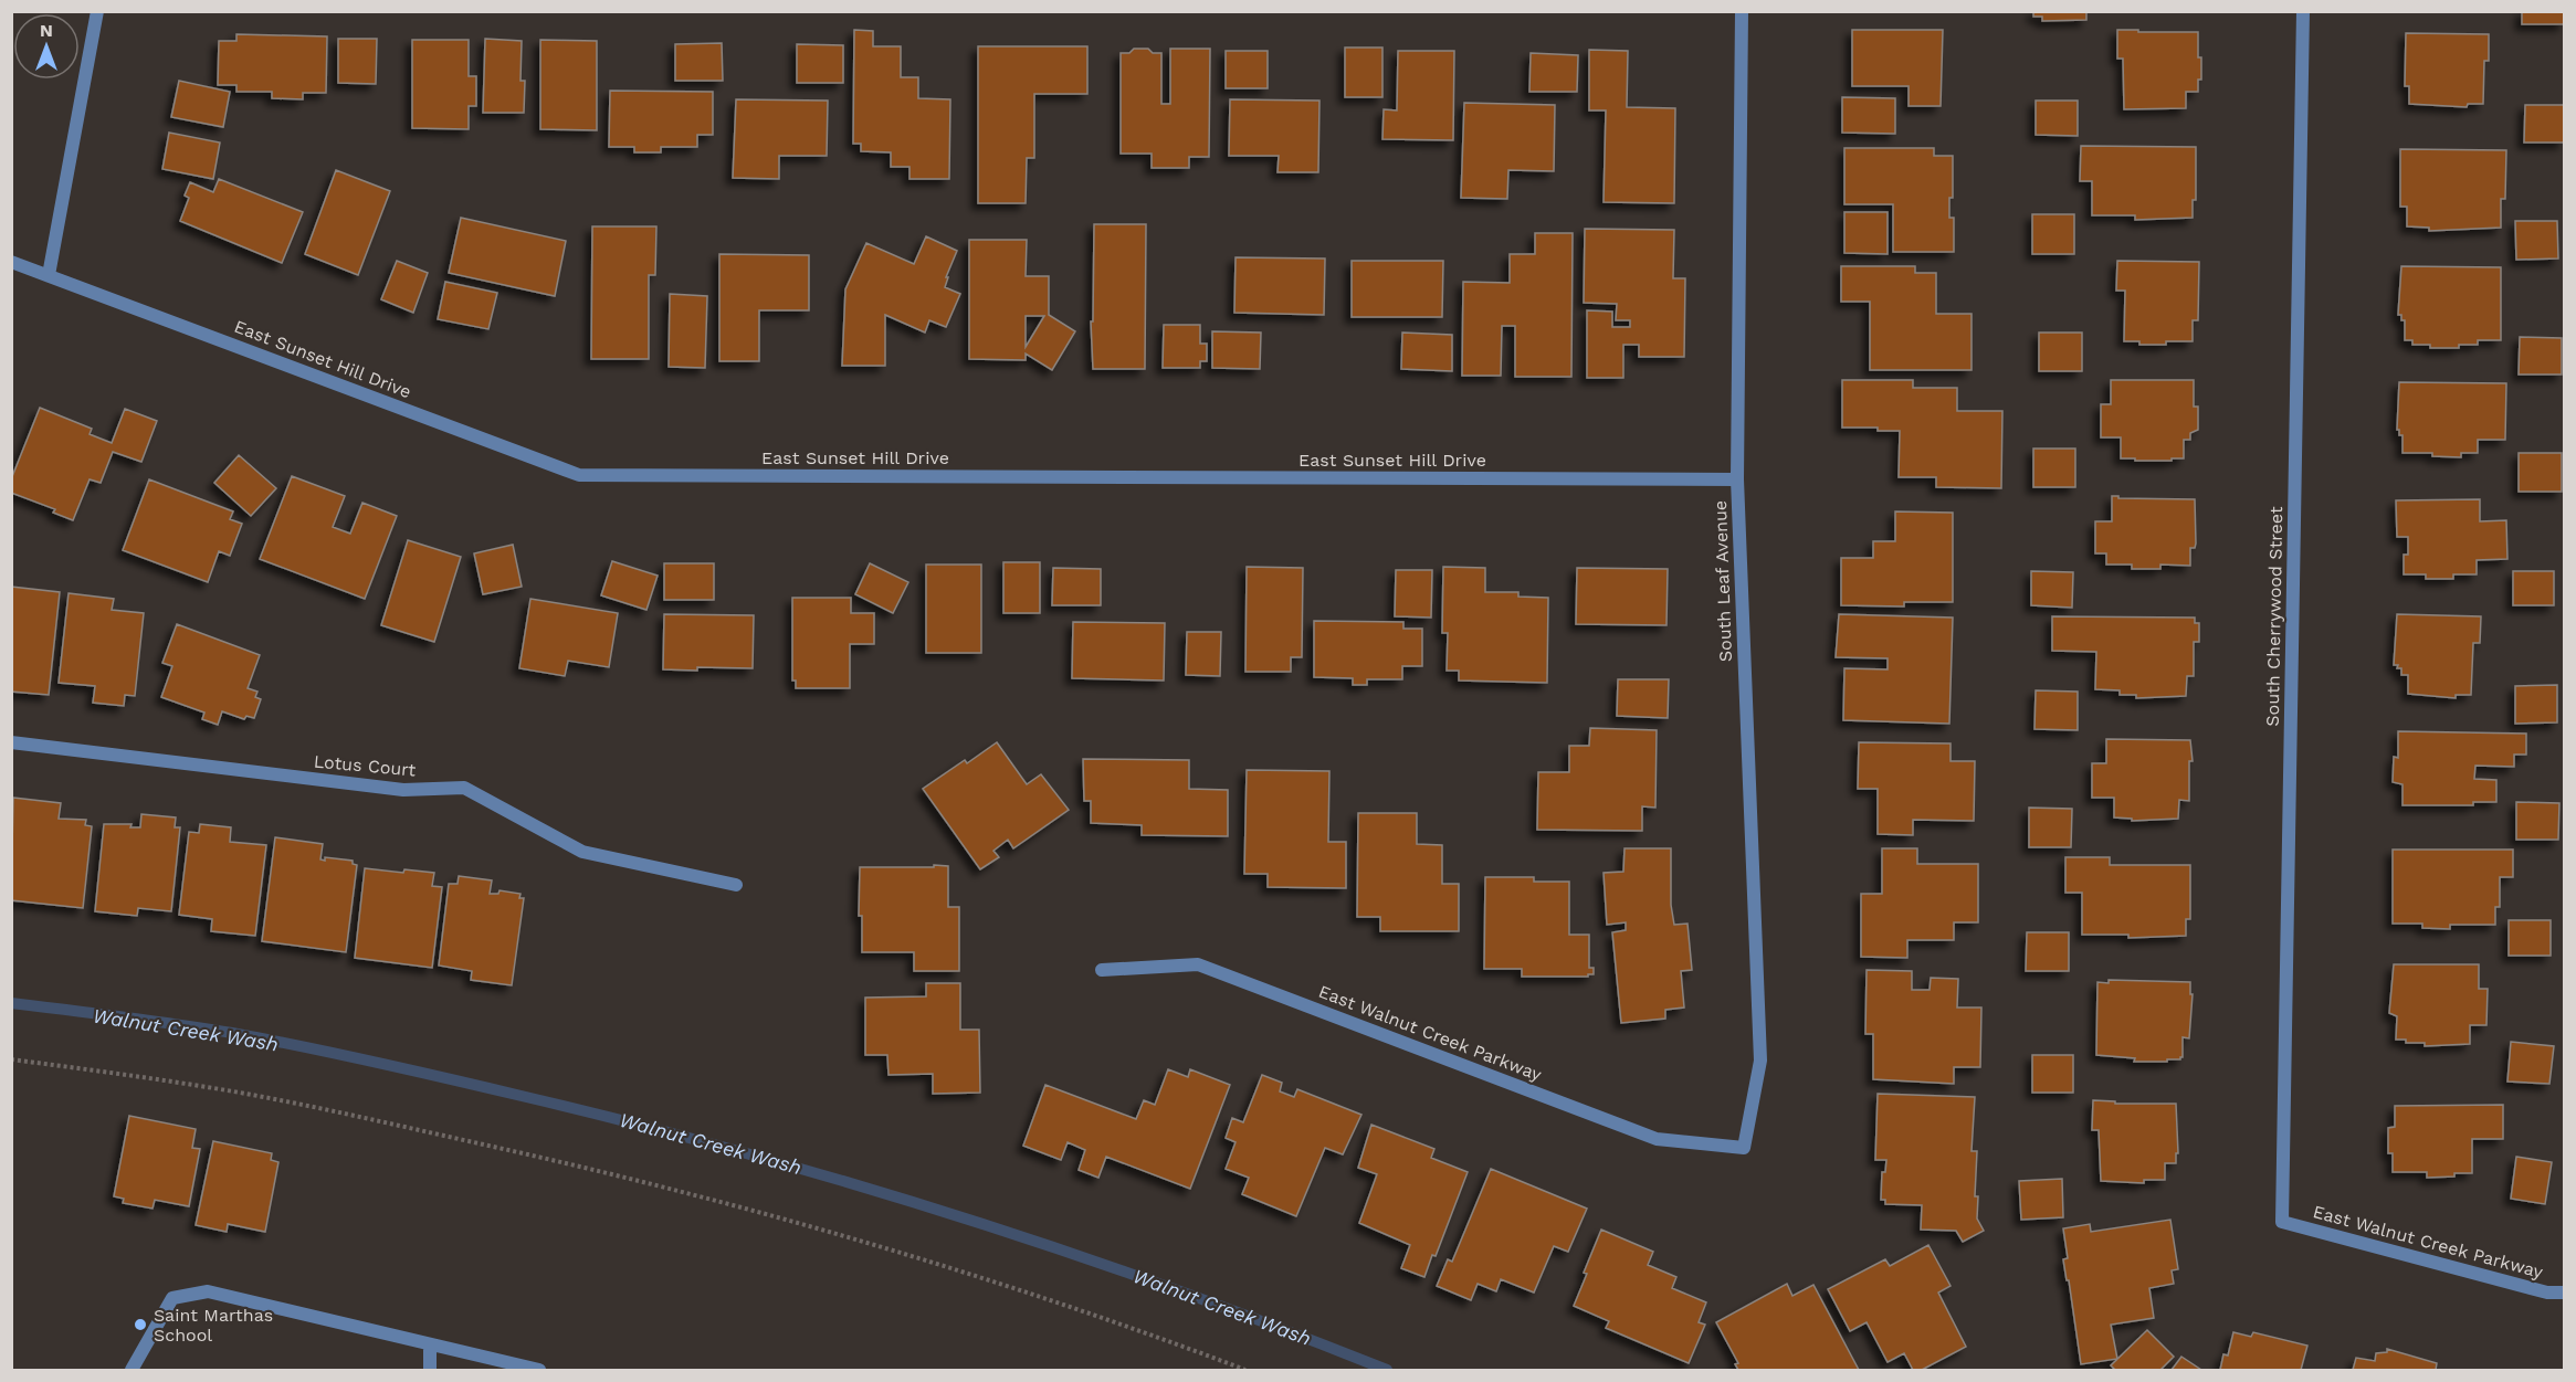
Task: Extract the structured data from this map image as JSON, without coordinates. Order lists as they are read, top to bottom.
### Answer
{
  "streets": {
    "street": [
      "East Sunset Hill Drive",
      "South Leaf Avenue",
      "South Cherrywood Street",
      "Lotus Court",
      "East Walnut Creek Parkway"
    ]
  },
  "crossings": [
    ["East Sunset Hill Drive", "South Leaf Avenue"],
    ["South Leaf Avenue", "East Walnut Creek Parkway"],
    ["South Cherrywood Street", "East Walnut Creek Parkway"]
  ],
  "water": ["Walnut Creek Wash"],
  "places": ["Saint Marthas School"],
  "north": "top"
}
